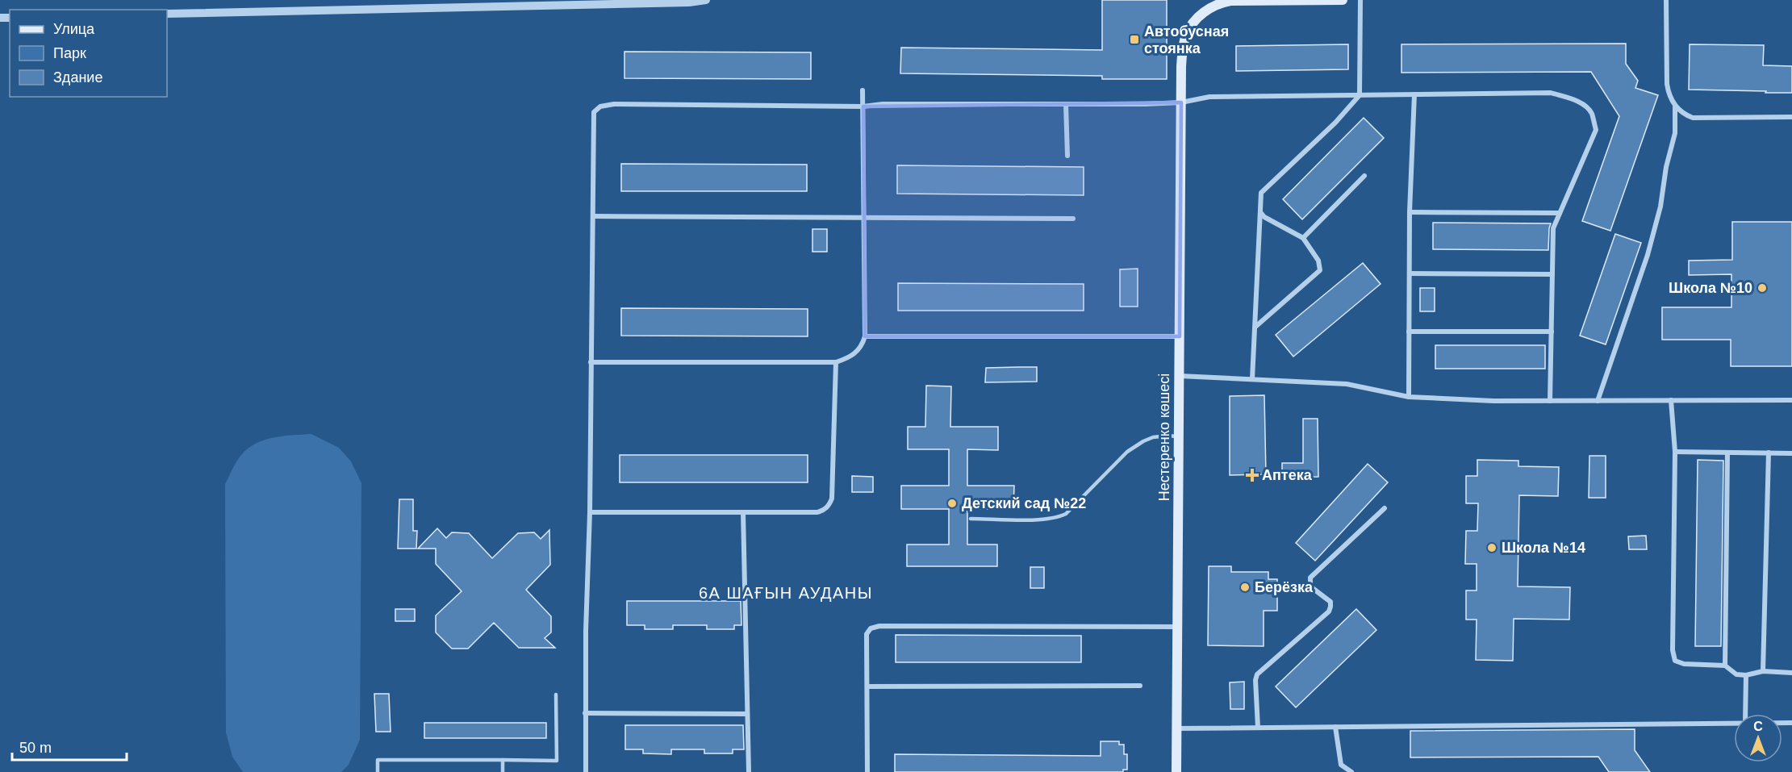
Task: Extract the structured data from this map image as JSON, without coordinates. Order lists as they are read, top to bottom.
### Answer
{
  "streets": {
    "main road": ["Нестеренко көшесі"]
  },
  "districts": ["6А ШАҒЫН АУДАНЫ"],
  "places": {
    "transit": ["Автобусная стоянка"],
    "other": [
      "Школа №10",
      "Детский сад №22",
      "Школа №14",
      "Берёзка"
    ],
    "health": ["Аптека"]
  },
  "legend": ["Улица", "Парк", "Здание"],
  "scale_bar": "50 m",
  "north": "top"
}
